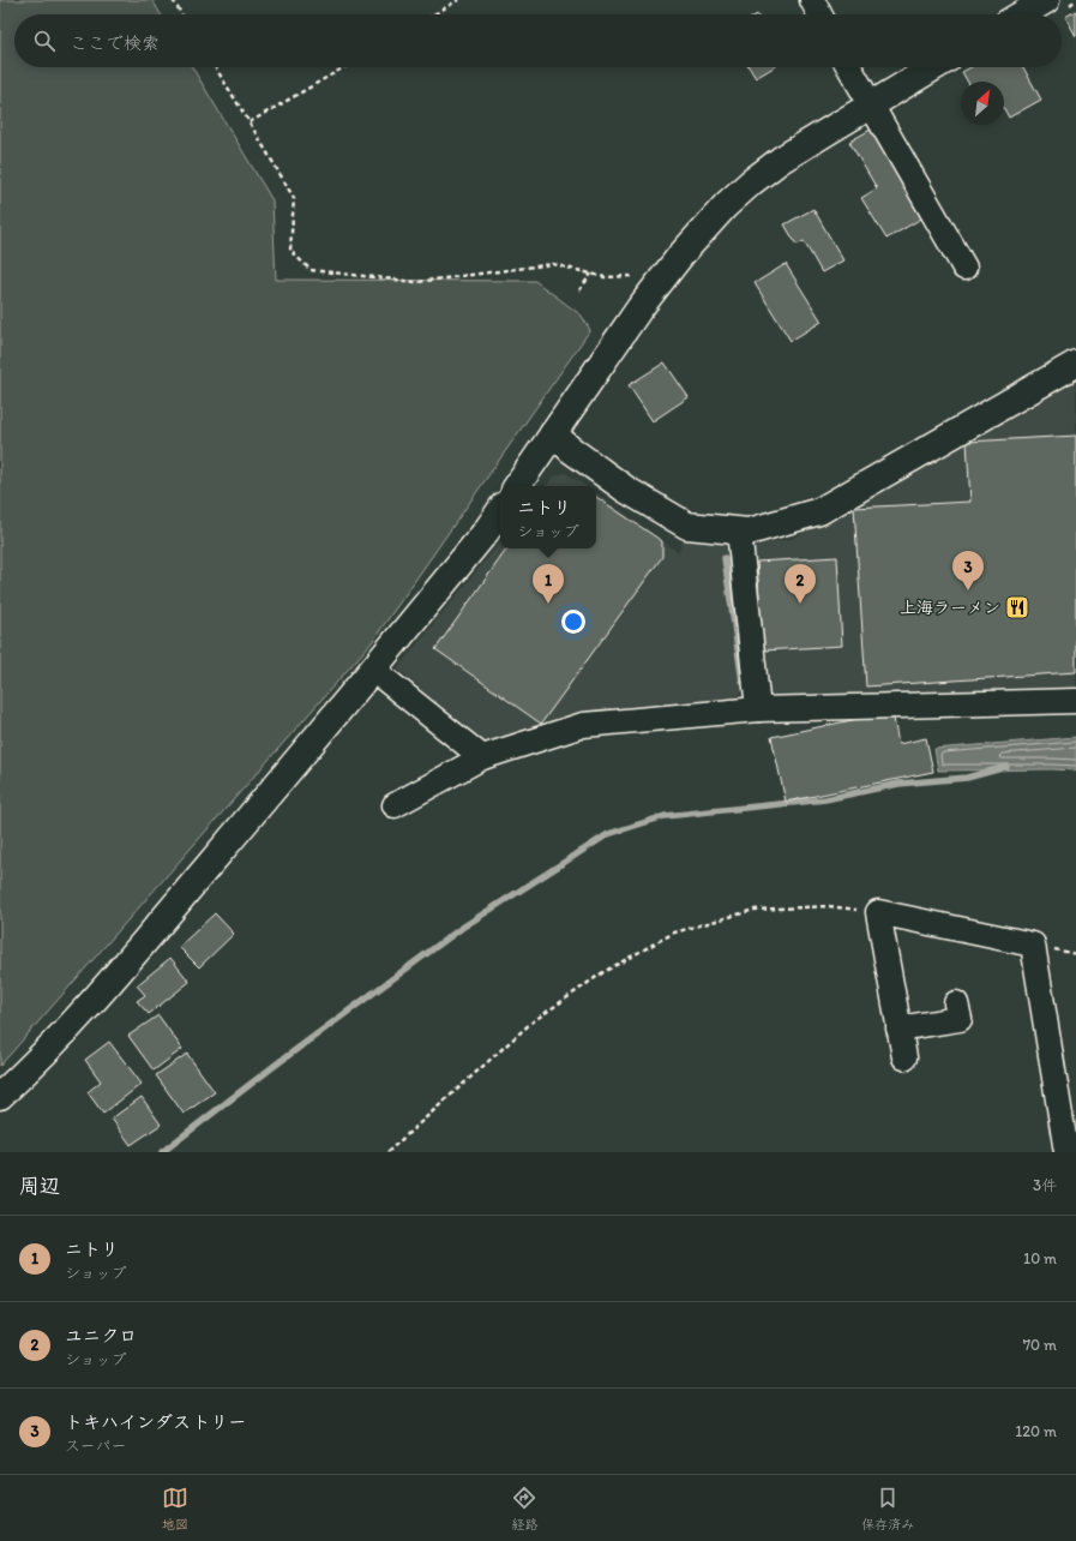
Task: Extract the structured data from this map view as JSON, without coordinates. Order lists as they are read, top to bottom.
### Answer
{
  "places": {
    "restaurant": ["上海ラーメン"]
  },
  "north": "top right",
  "page": {
    "search": "ここで検索",
    "popup": ["ニトリ", "ショップ"],
    "pins": ["3", "1", "2"],
    "heading": ["周辺", "3件"],
    "list": [
      {
        "mark": "1",
        "name": "ニトリ",
        "note": "ショップ",
        "value": "10 m"
      },
      {
        "mark": "2",
        "name": "ユニクロ",
        "note": "ショップ",
        "value": "70 m"
      },
      {
        "mark": "3",
        "name": "トキハインダストリー",
        "note": "スーパー",
        "value": "120 m"
      }
    ],
    "nav": ["地図", "経路", "保存済み"]
  }
}
